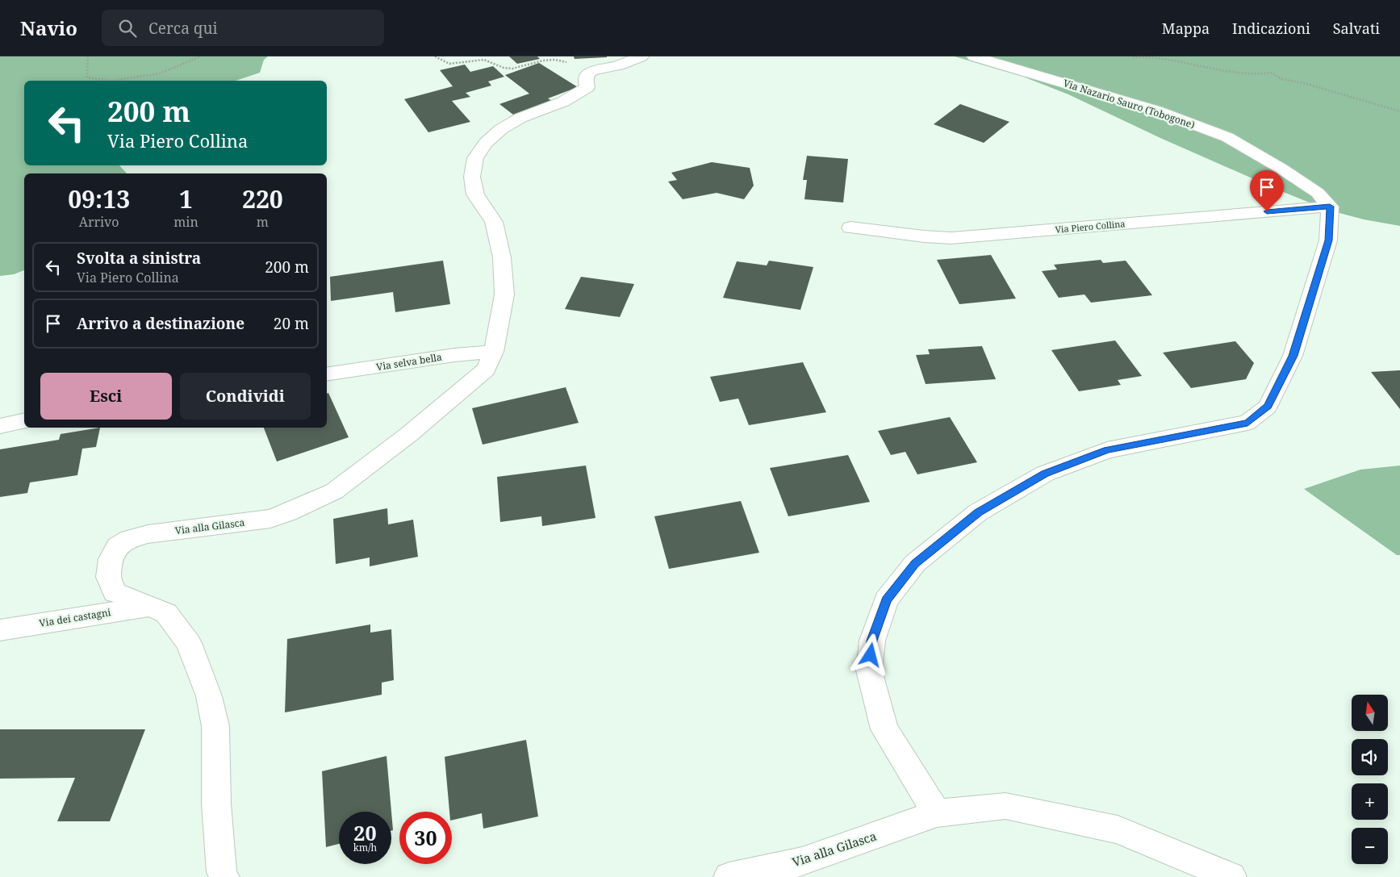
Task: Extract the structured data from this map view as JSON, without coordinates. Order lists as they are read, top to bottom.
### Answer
{
  "streets": {
    "street": [
      "Via Nazario Sauro (Tobogone)",
      "Via Piero Collina",
      "Via selva bella",
      "Via alla Gilasca",
      "Via dei castagni"
    ]
  },
  "crossings": [
    ["Via Nazario Sauro (Tobogone)", "Via Piero Collina"],
    ["Via selva bella", "Via alla Gilasca"],
    ["Via alla Gilasca", "Via dei castagni"]
  ],
  "north": "top",
  "page": {
    "header": "Navio",
    "search": "Cerca qui",
    "nav": ["Mappa", "Indicazioni", "Salvati"],
    "turn": ["200 m", "Via Piero Collina"],
    "eta": [
      "09:13",
      "Arrivo",
      "1",
      "min",
      "220",
      "m"
    ],
    "list": [
      {
        "name": "Svolta a sinistra",
        "note": "Via Piero Collina",
        "value": "200 m"
      },
      {
        "name": "Arrivo a destinazione",
        "value": "20 m"
      }
    ],
    "buttons": ["Esci", "Condividi"],
    "map_buttons": ["+", "−"],
    "speed": "20 km/h",
    "limit": "30"
  }
}
